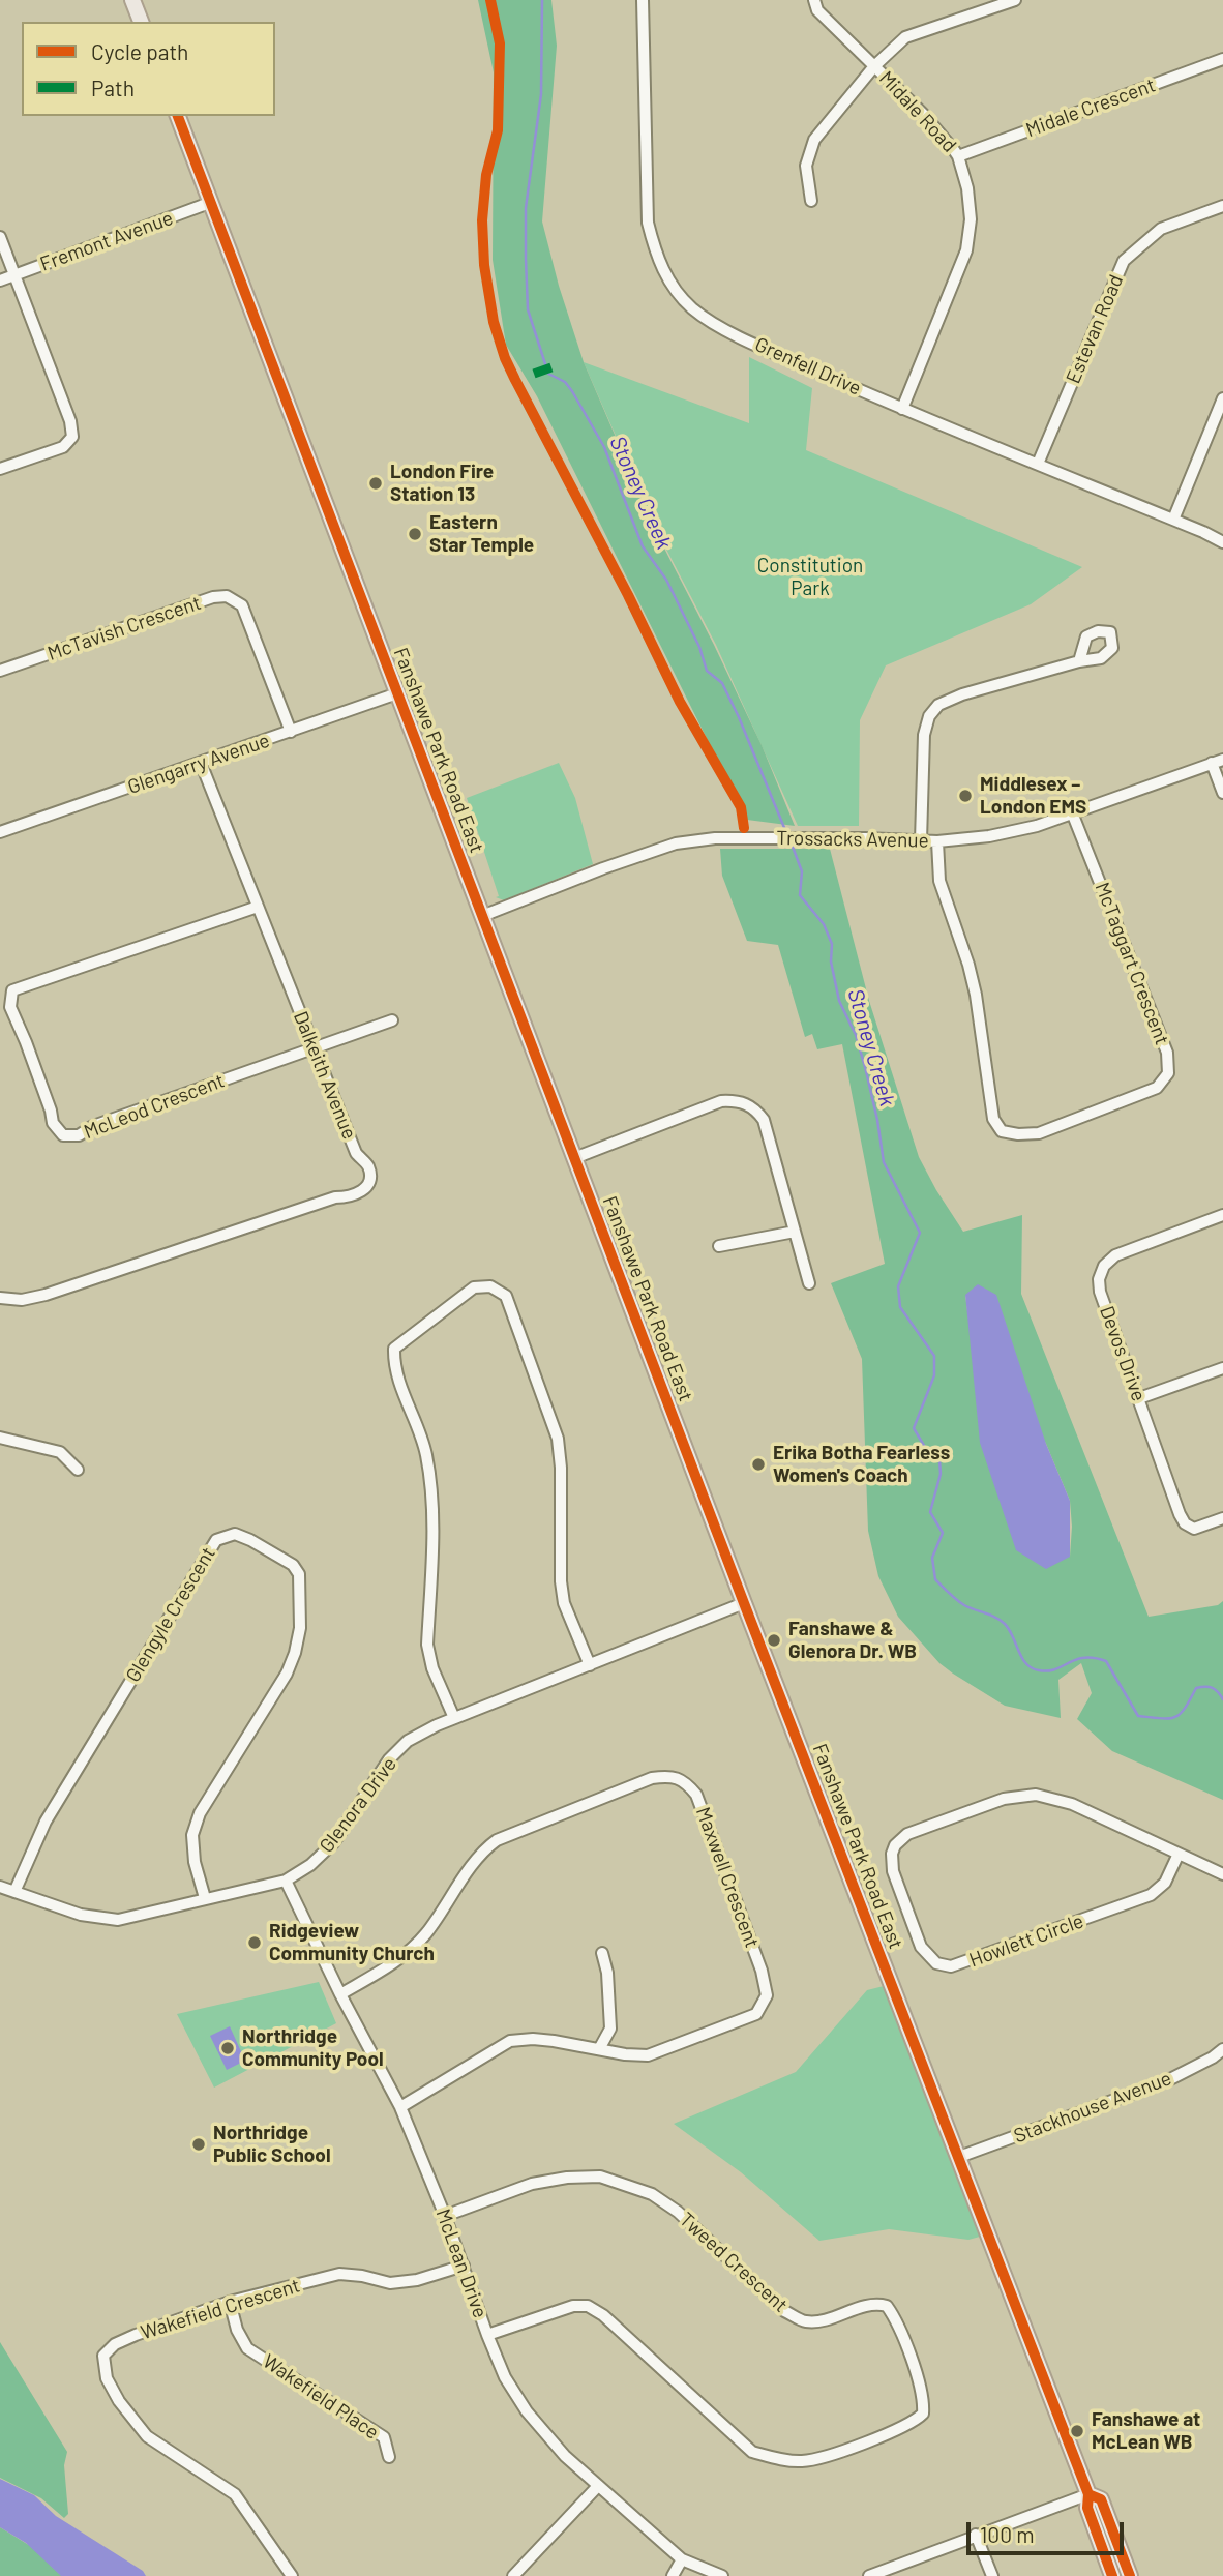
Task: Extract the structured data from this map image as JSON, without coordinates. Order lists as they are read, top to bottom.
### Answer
{
  "streets": {
    "main road": ["Fanshawe Park Road East"],
    "street": [
      "Midale Crescent",
      "Midale Road",
      "Fremont Avenue",
      "Estevan Road",
      "Grenfell Drive",
      "McTavish Crescent",
      "Glengarry Avenue",
      "Trossacks Avenue",
      "McTaggart Crescent",
      "Dalkeith Avenue",
      "McLeod Crescent",
      "Devos Drive",
      "Glengyle Crescent",
      "Glenora Drive",
      "Maxwell Crescent",
      "Howlett Circle",
      "Stackhouse Avenue",
      "Tweed Crescent",
      "McLean Drive",
      "Wakefield Crescent",
      "Wakefield Place"
    ]
  },
  "crossings": [
    ["Midale Crescent", "Midale Road"],
    ["Midale Road", "Grenfell Drive"],
    ["Fremont Avenue", "Fanshawe Park Road East"],
    ["Estevan Road", "Grenfell Drive"],
    ["McTavish Crescent", "Glengarry Avenue"],
    ["Fanshawe Park Road East", "Glengarry Avenue"],
    ["Fanshawe Park Road East", "Trossacks Avenue"],
    ["Fanshawe Park Road East", "Glenora Drive"],
    ["Fanshawe Park Road East", "Stackhouse Avenue"],
    ["Glengarry Avenue", "Dalkeith Avenue"],
    ["Trossacks Avenue", "McTaggart Crescent"],
    ["Dalkeith Avenue", "McLeod Crescent"],
    ["Glengyle Crescent", "Glenora Drive"],
    ["Glenora Drive", "McLean Drive"],
    ["Maxwell Crescent", "McLean Drive"],
    ["Tweed Crescent", "McLean Drive"],
    ["McLean Drive", "Wakefield Crescent"],
    ["Wakefield Crescent", "Wakefield Place"]
  ],
  "water": ["Stoney Creek"],
  "parks": ["Constitution Park"],
  "places": [
    "London Fire Station 13",
    "Eastern Star Temple",
    "Middlesex – London EMS",
    "Erika Botha Fearless Women's Coach",
    "Fanshawe & Glenora Dr. WB",
    "Ridgeview Community Church",
    "Northridge Community Pool",
    "Northridge Public School",
    "Fanshawe at McLean WB"
  ],
  "legend": ["Cycle path", "Path"],
  "scale_bar": "100 m"
}
